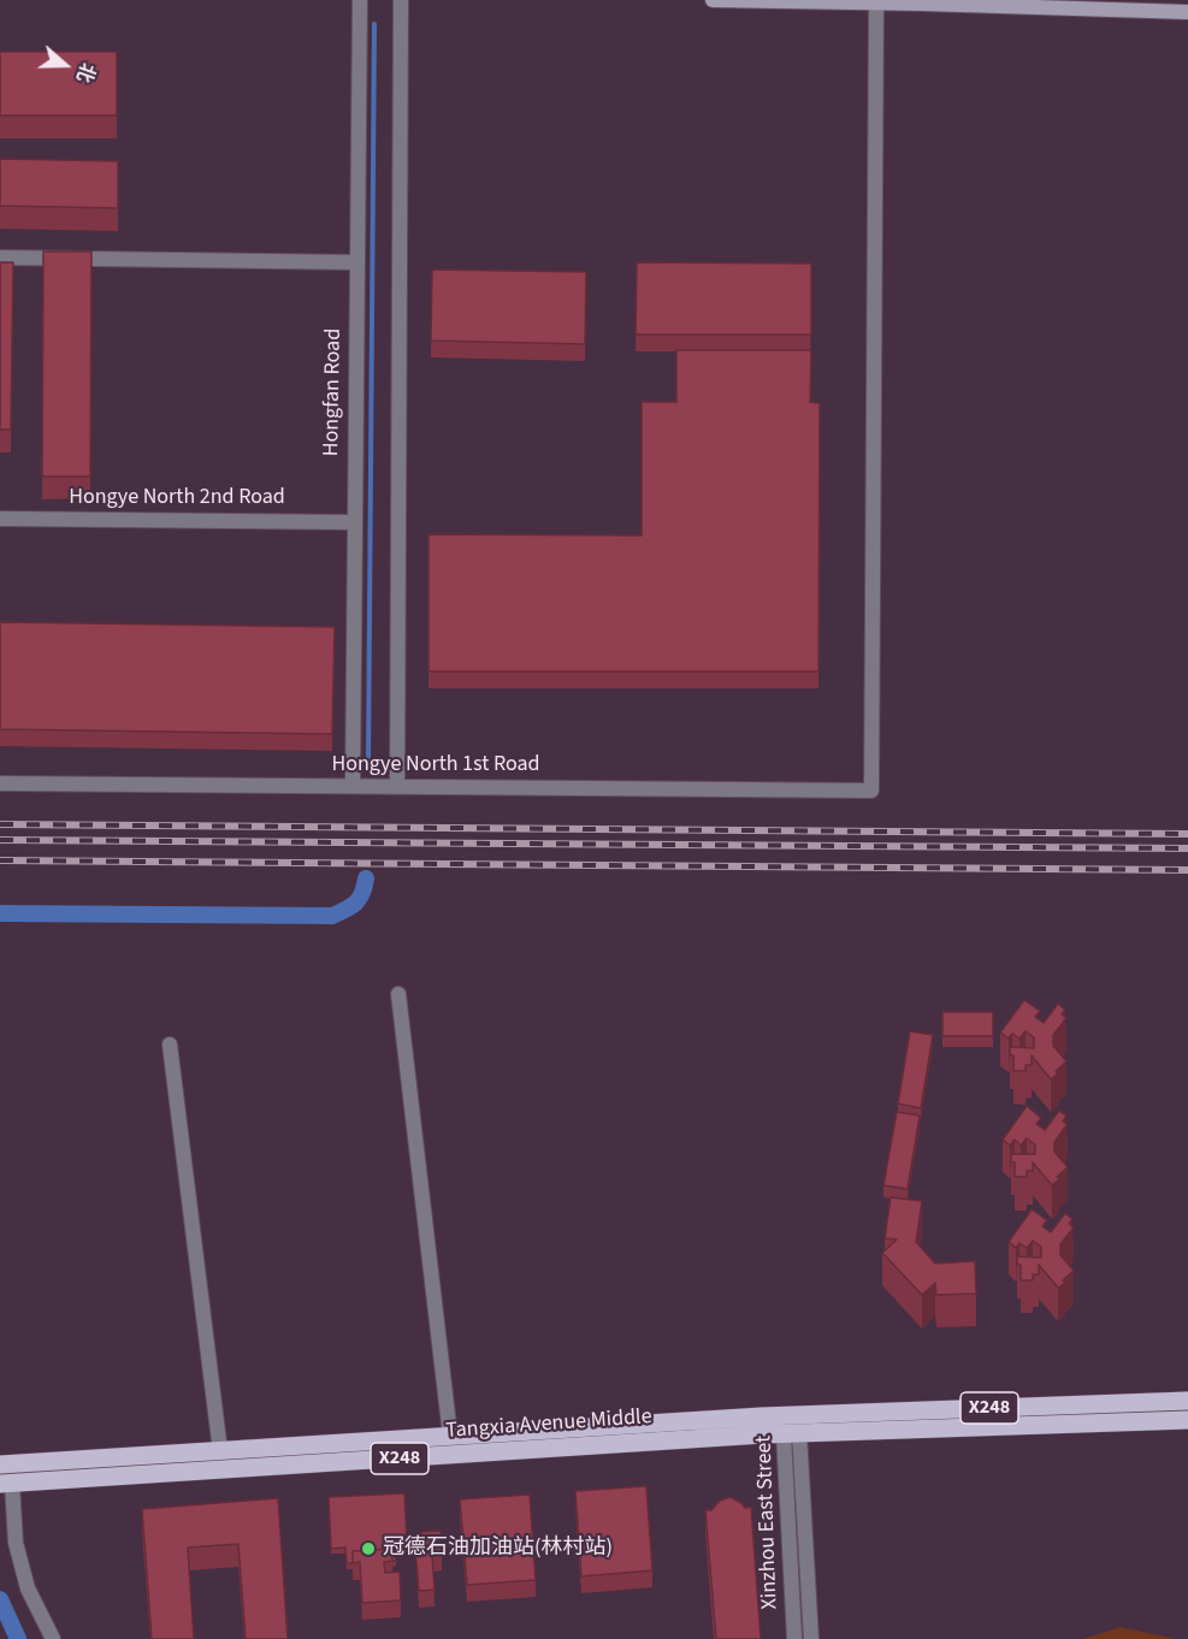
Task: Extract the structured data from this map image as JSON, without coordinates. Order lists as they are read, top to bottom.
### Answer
{
  "streets": {
    "main road": ["X248", "Tangxia Avenue Middle"],
    "street": [
      "Hongfan Road",
      "Hongye North 2nd Road",
      "Hongye North 1st Road",
      "Xinzhou East Street"
    ]
  },
  "crossings": [
    ["Hongfan Road", "Hongye North 2nd Road"],
    ["Hongfan Road", "Hongye North 1st Road"],
    ["X248", "Tangxia Avenue Middle"],
    ["X248", "Xinzhou East Street"],
    ["Tangxia Avenue Middle", "Xinzhou East Street"]
  ],
  "places": ["冠德石油加油站(林村站)"],
  "north": "right"
}
